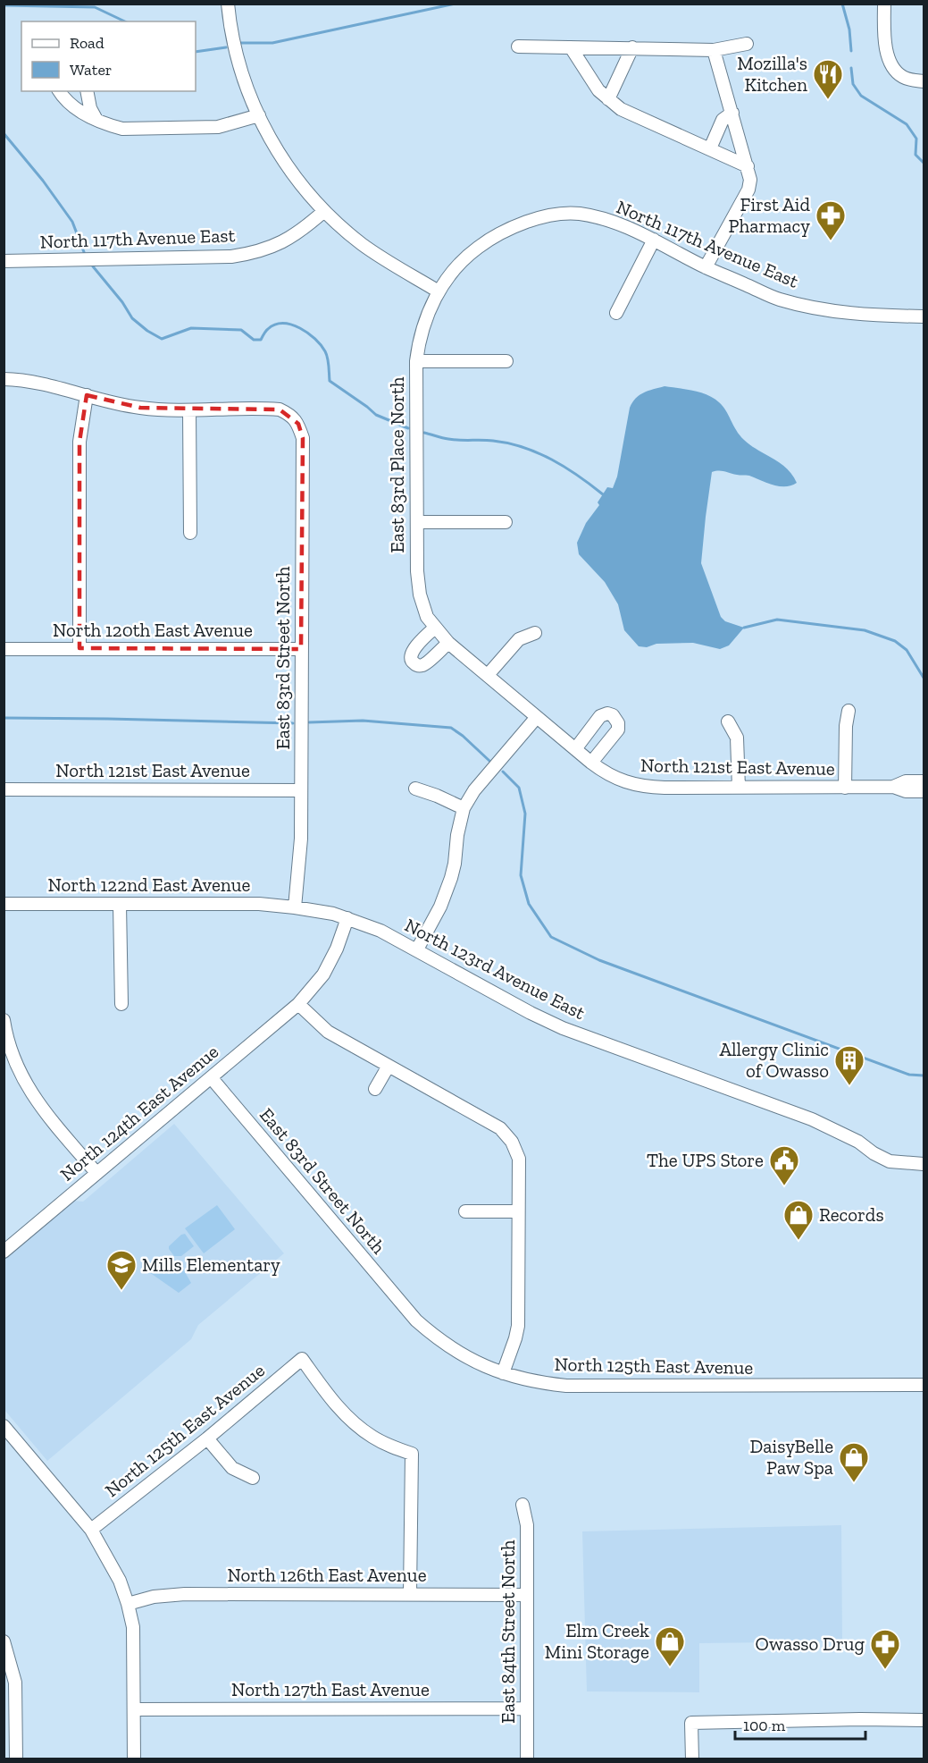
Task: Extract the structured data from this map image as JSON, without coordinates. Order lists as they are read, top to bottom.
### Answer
{
  "streets": {
    "street": [
      "North 117th Avenue East",
      "East 83rd Place North",
      "North 120th East Avenue",
      "East 83rd Street North",
      "North 121st East Avenue",
      "North 122nd East Avenue",
      "North 123rd Avenue East",
      "North 124th East Avenue",
      "North 125th East Avenue",
      "North 126th East Avenue",
      "East 84th Street North",
      "North 127th East Avenue"
    ]
  },
  "crossings": [
    ["North 117th Avenue East", "East 83rd Place North"],
    ["East 83rd Place North", "North 121st East Avenue"],
    ["North 120th East Avenue", "East 83rd Street North"],
    ["East 83rd Street North", "North 121st East Avenue"],
    ["East 83rd Street North", "North 122nd East Avenue"],
    ["East 83rd Street North", "North 124th East Avenue"],
    ["East 83rd Street North", "North 125th East Avenue"],
    ["North 122nd East Avenue", "North 123rd Avenue East"],
    ["North 122nd East Avenue", "North 124th East Avenue"],
    ["North 123rd Avenue East", "North 124th East Avenue"],
    ["North 125th East Avenue", "North 126th East Avenue"],
    ["North 126th East Avenue", "East 84th Street North"],
    ["East 84th Street North", "North 127th East Avenue"]
  ],
  "places": {
    "restaurant": ["Mozilla's Kitchen"],
    "pharmacy": ["First Aid Pharmacy", "Owasso Drug"],
    "building": ["Allergy Clinic of Owasso"],
    "public building": ["The UPS Store"],
    "shop": ["Records", "DaisyBelle Paw Spa", "Elm Creek Mini Storage"],
    "school or university": ["Mills Elementary"]
  },
  "legend": ["Road", "Water"],
  "scale_bar": "100 m"
}
